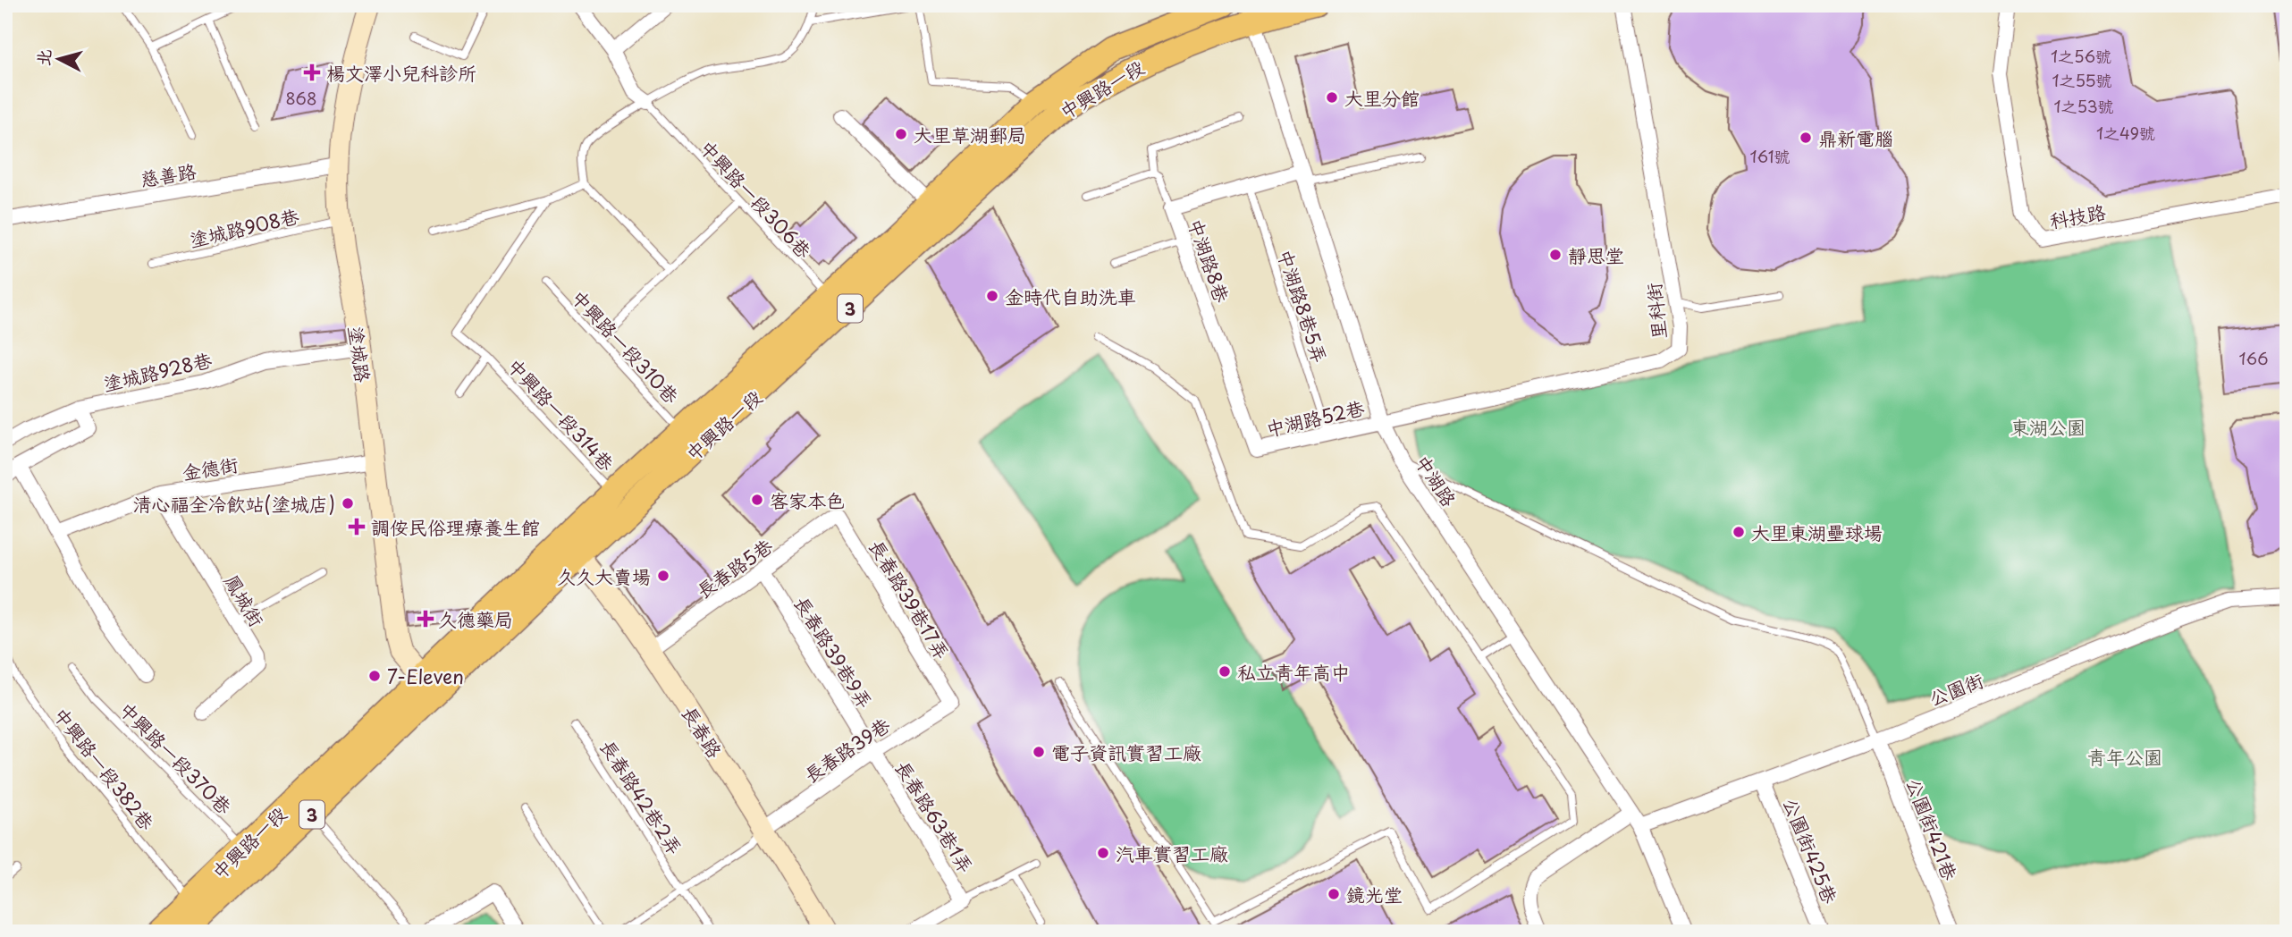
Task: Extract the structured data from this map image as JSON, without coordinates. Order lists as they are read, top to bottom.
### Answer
{
  "streets": {
    "main road": ["中興路一段", "3"],
    "street": [
      "慈善路",
      "科技路",
      "中湖路8巷",
      "里科街",
      "塗城路",
      "塗城路928巷",
      "中湖路52巷",
      "金德街",
      "中湖路",
      "長春路5巷",
      "長春路39巷17弄",
      "鳳城街",
      "長春路39巷9弄",
      "公園街",
      "長春路",
      "長春路39巷",
      "長春路63巷1弄",
      "公園街421巷",
      "公園街425巷"
    ],
    "lane": [
      "中興路一段306巷",
      "塗城路908巷",
      "中湖路8巷5弄",
      "中興路一段310巷",
      "中興路一段314巷",
      "中興路一段370巷",
      "中興路一段382巷",
      "長春路42巷2弄"
    ]
  },
  "crossings": [
    ["中興路一段", "中興路一段306巷"],
    ["中興路一段", "中興路一段310巷"],
    ["中興路一段", "塗城路"],
    ["中興路一段", "中興路一段314巷"],
    ["中興路一段", "中湖路"],
    ["中興路一段", "長春路"],
    ["中興路一段", "中興路一段370巷"],
    ["中興路一段", "中興路一段382巷"],
    ["慈善路", "塗城路"],
    ["塗城路908巷", "塗城路"],
    ["中湖路8巷", "中湖路8巷5弄"],
    ["中湖路8巷", "中湖路52巷"],
    ["中湖路8巷", "中湖路"],
    ["中湖路8巷5弄", "中湖路52巷"],
    ["里科街", "中湖路52巷"],
    ["里科街", "中湖路"],
    ["塗城路", "塗城路928巷"],
    ["塗城路", "金德街"],
    ["中湖路52巷", "中湖路"],
    ["金德街", "鳳城街"],
    ["中湖路", "公園街"],
    ["長春路5巷", "長春路39巷17弄"],
    ["長春路5巷", "長春路39巷9弄"],
    ["長春路5巷", "長春路"],
    ["長春路39巷17弄", "長春路39巷"],
    ["長春路39巷9弄", "長春路39巷"],
    ["長春路39巷9弄", "長春路63巷1弄"],
    ["公園街", "公園街421巷"],
    ["公園街", "公園街425巷"],
    ["長春路", "長春路39巷"],
    ["長春路39巷", "長春路63巷1弄"]
  ],
  "parks": ["東湖公園", "青年公園"],
  "places": {
    "health": ["楊文澤小兒科診所", "調侒民俗理療養生館", "久德藥局"],
    "other": [
      "大里分館",
      "大里草湖郵局",
      "鼎新電腦",
      "靜思堂",
      "金時代自助洗車",
      "客家本色",
      "清心福全冷飲站(塗城店)",
      "大里東湖壘球場",
      "久久大賣場",
      "私立青年高中",
      "7-Eleven",
      "電子資訊實習工廠",
      "汽車實習工廠",
      "鏡光堂"
    ]
  },
  "house_numbers": [
    "1之56號",
    "1之55號",
    "868",
    "1之53號",
    "1之49號",
    "161號",
    "166"
  ],
  "north": "left"
}
